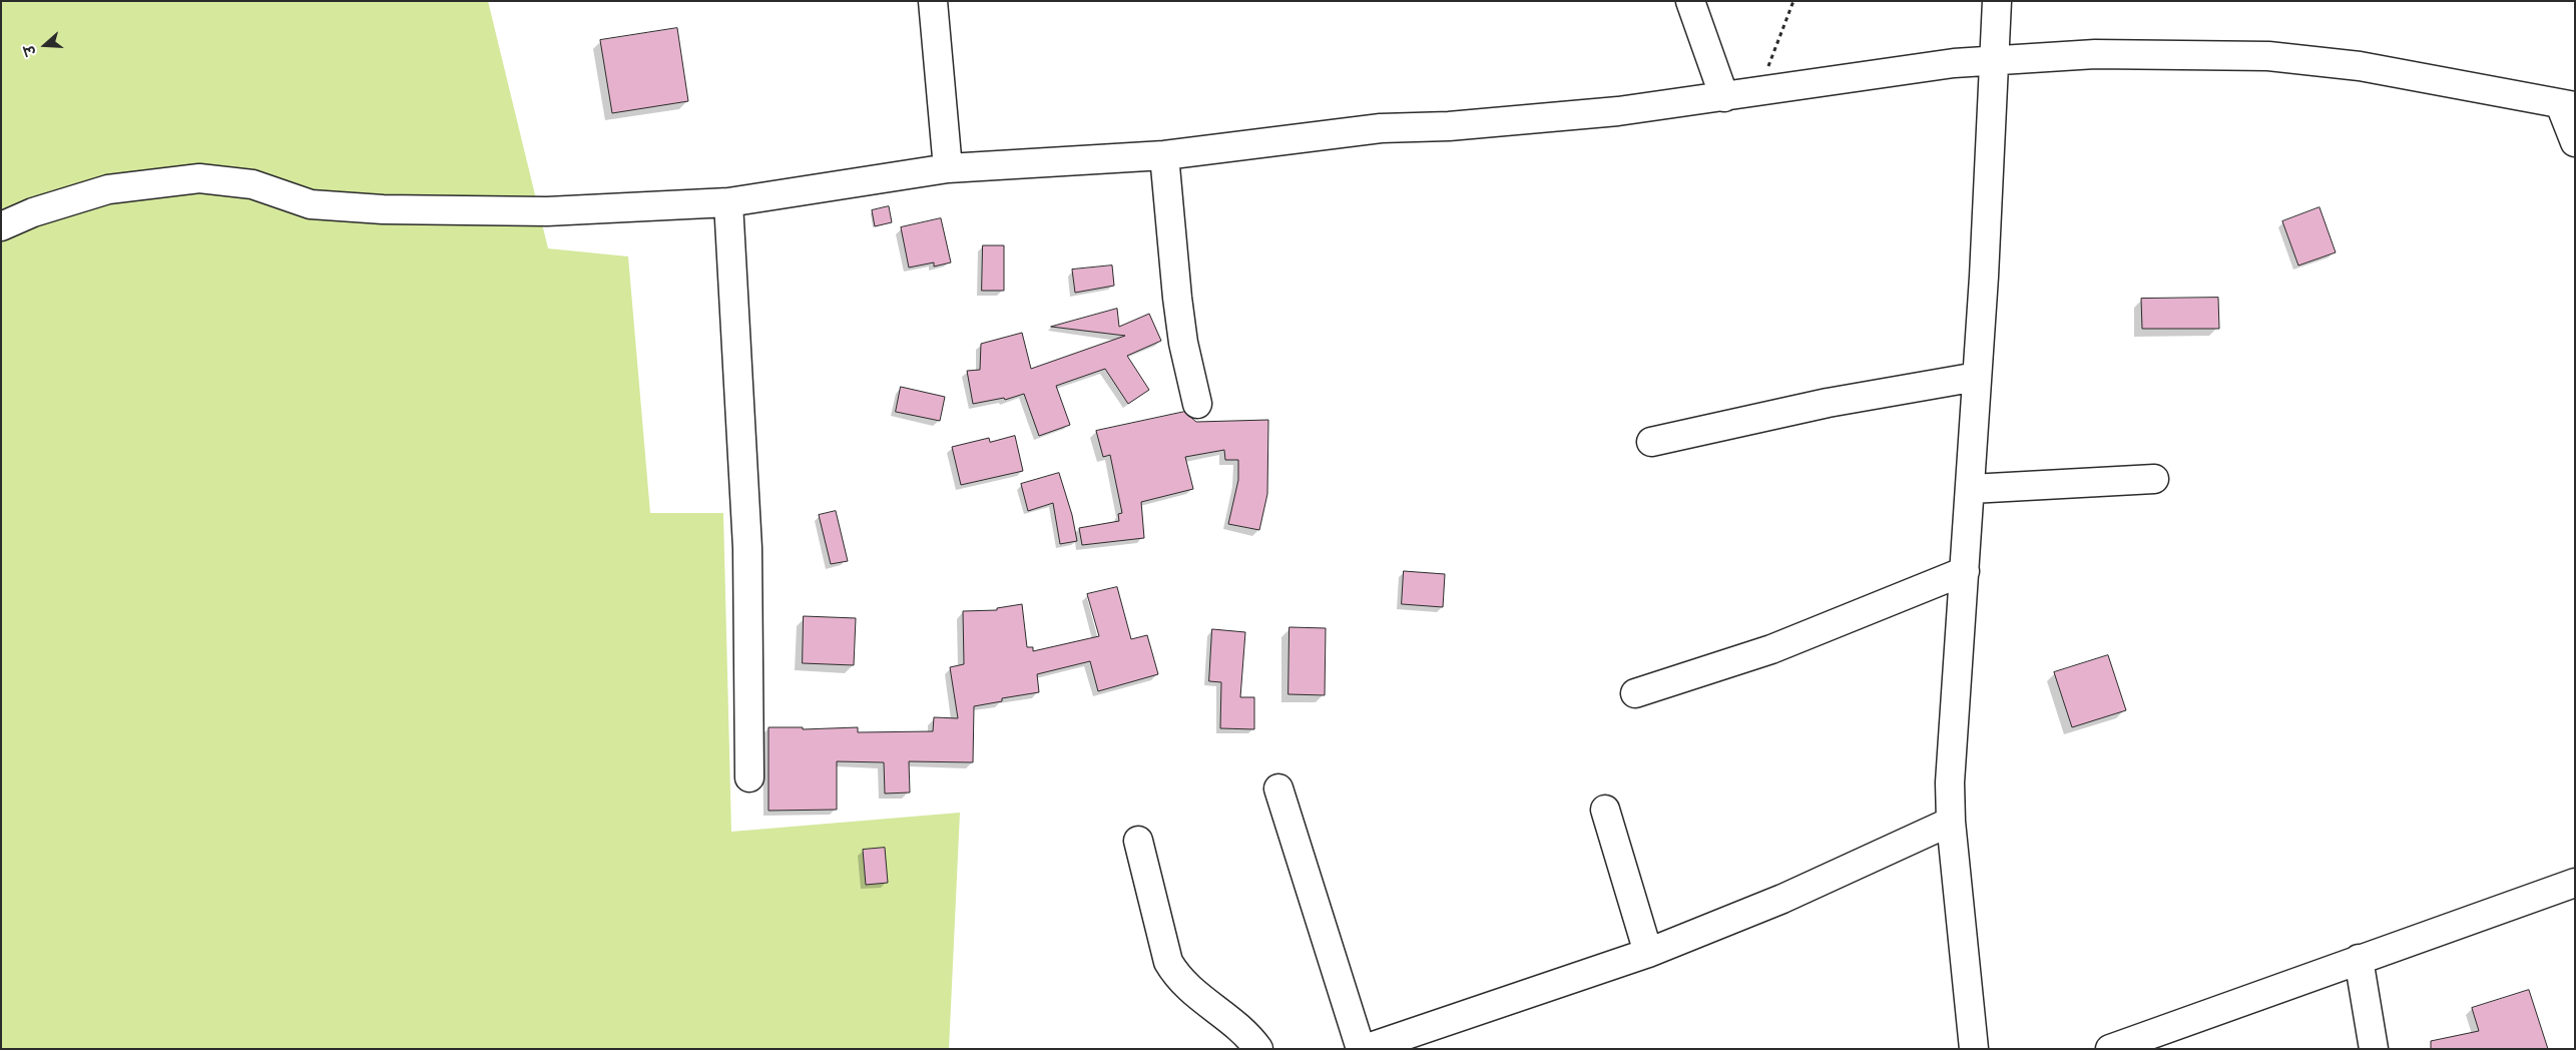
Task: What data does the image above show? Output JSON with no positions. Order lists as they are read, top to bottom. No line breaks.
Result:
{"north":"left"}
